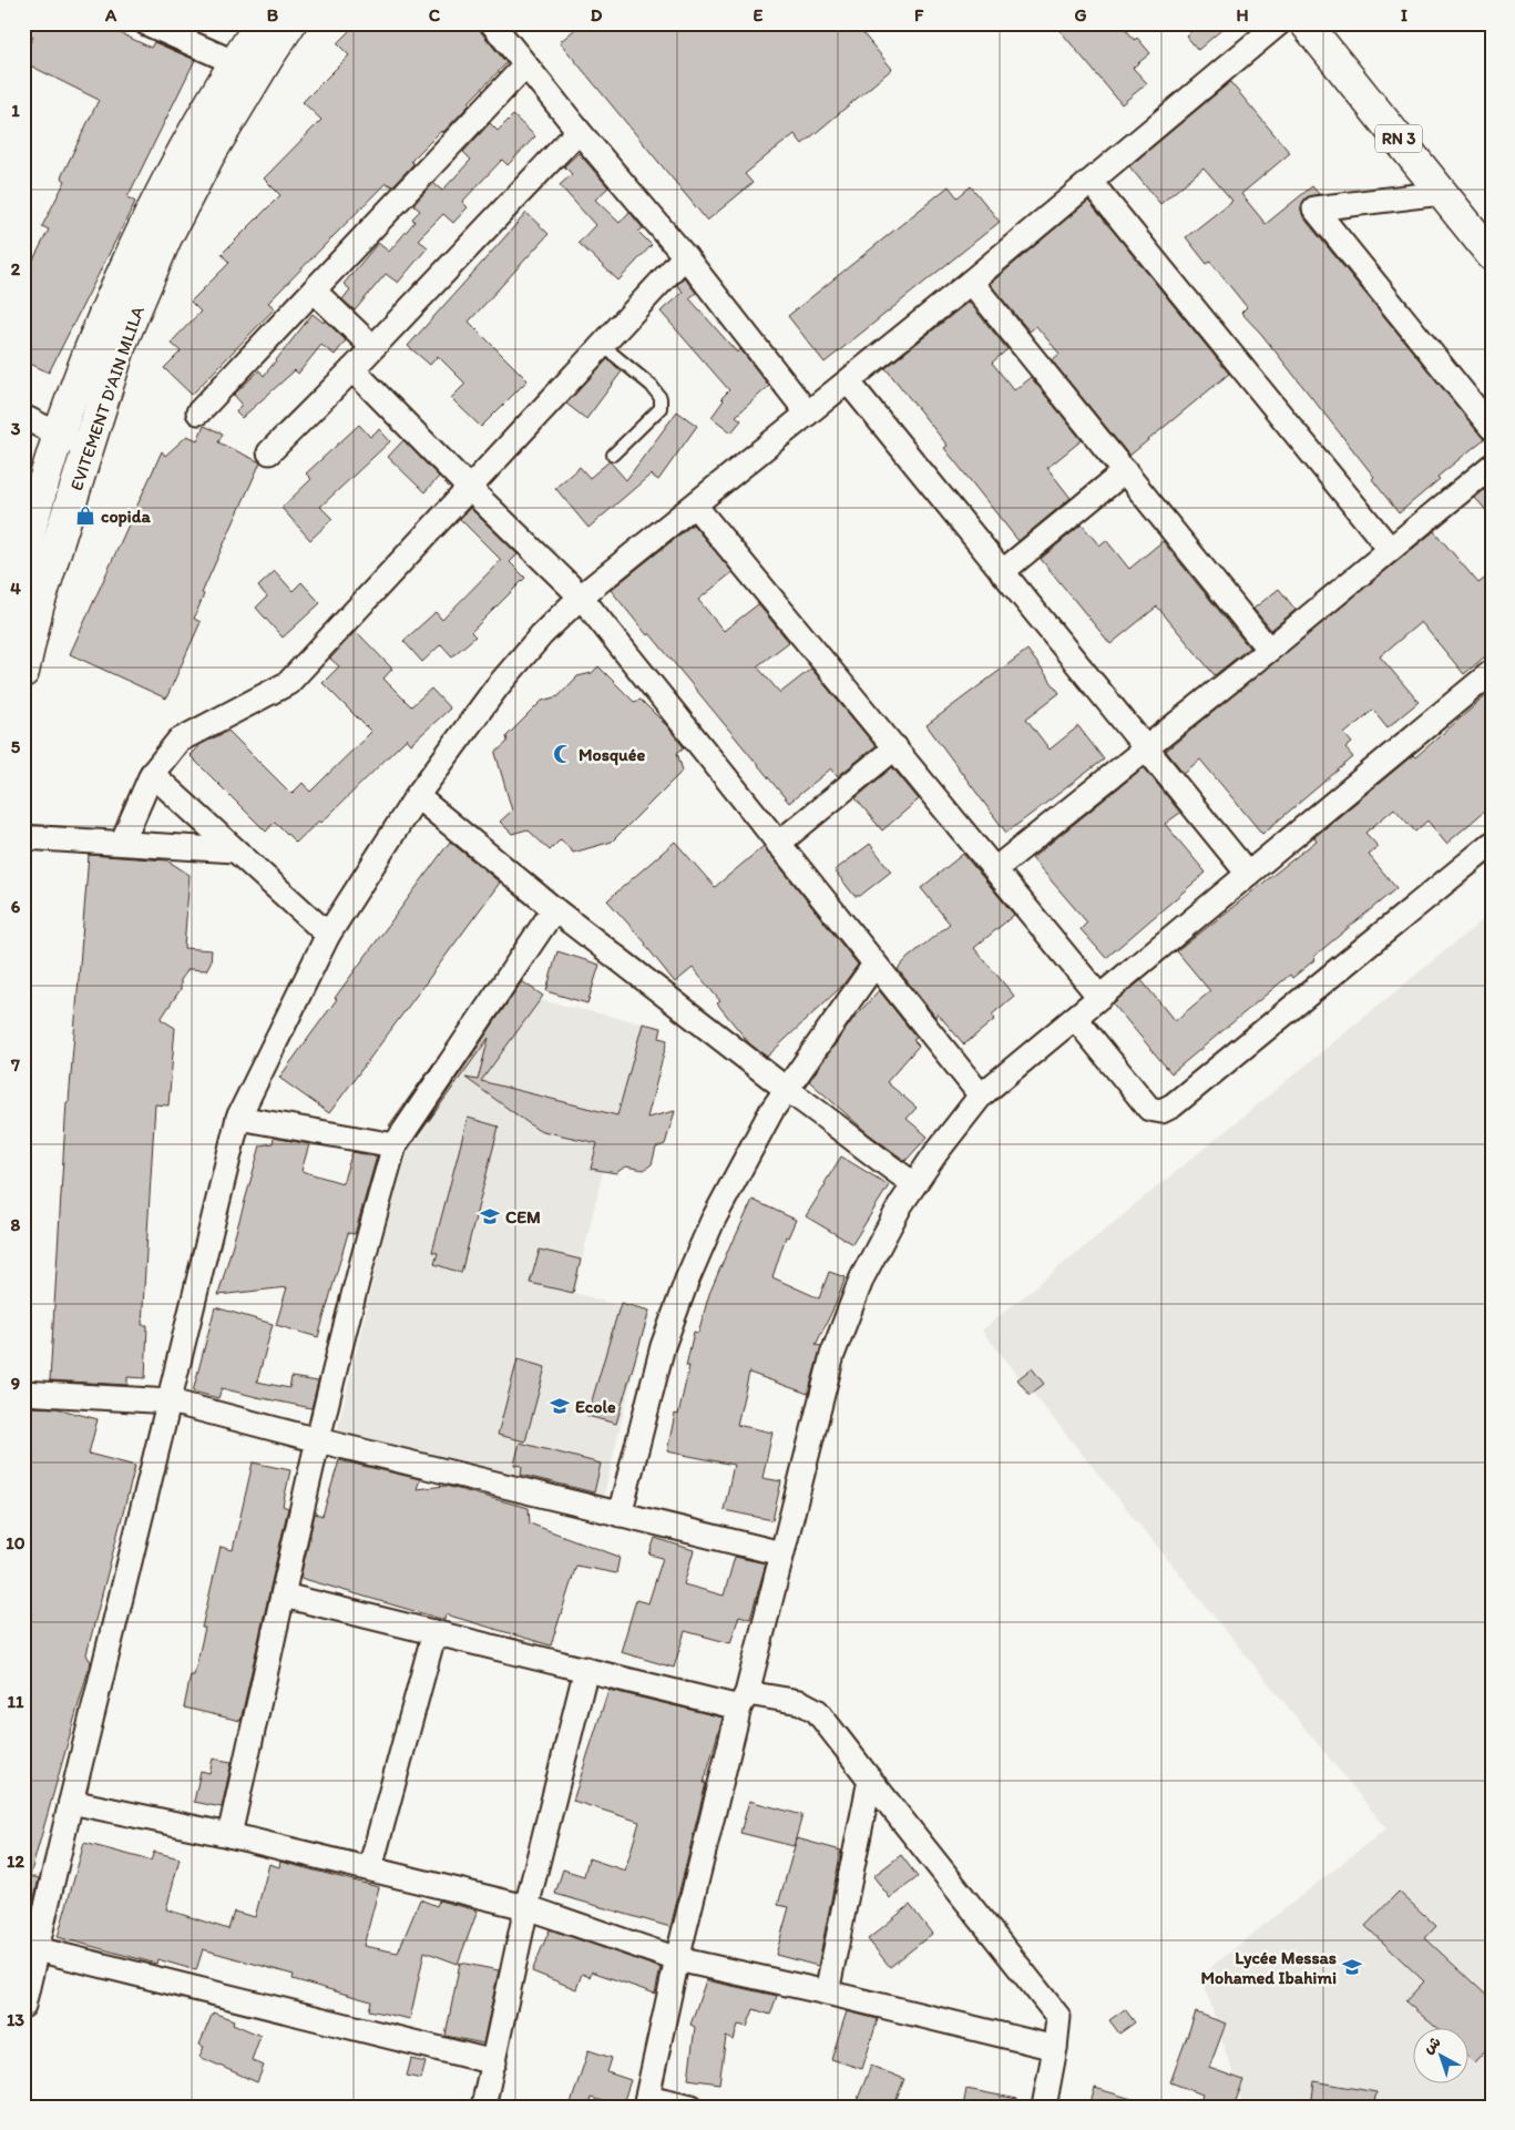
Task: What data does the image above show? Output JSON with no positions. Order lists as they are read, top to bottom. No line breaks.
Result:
{"streets":{"main road":["RN 3","EVITEMENT D'AIN MLILA"]},"places":{"shop":["copida"],"mosque":["Mosquée"],"school or university":["CEM","Ecole","Lycée Messas Mohamed Ibahimi"]},"north":"top left","grid":{"columns":["A","B","C","D","E","F","G","H","I"],"rows":["1","2","3","4","5","6","7","8","9","10","11","12","13"]}}
